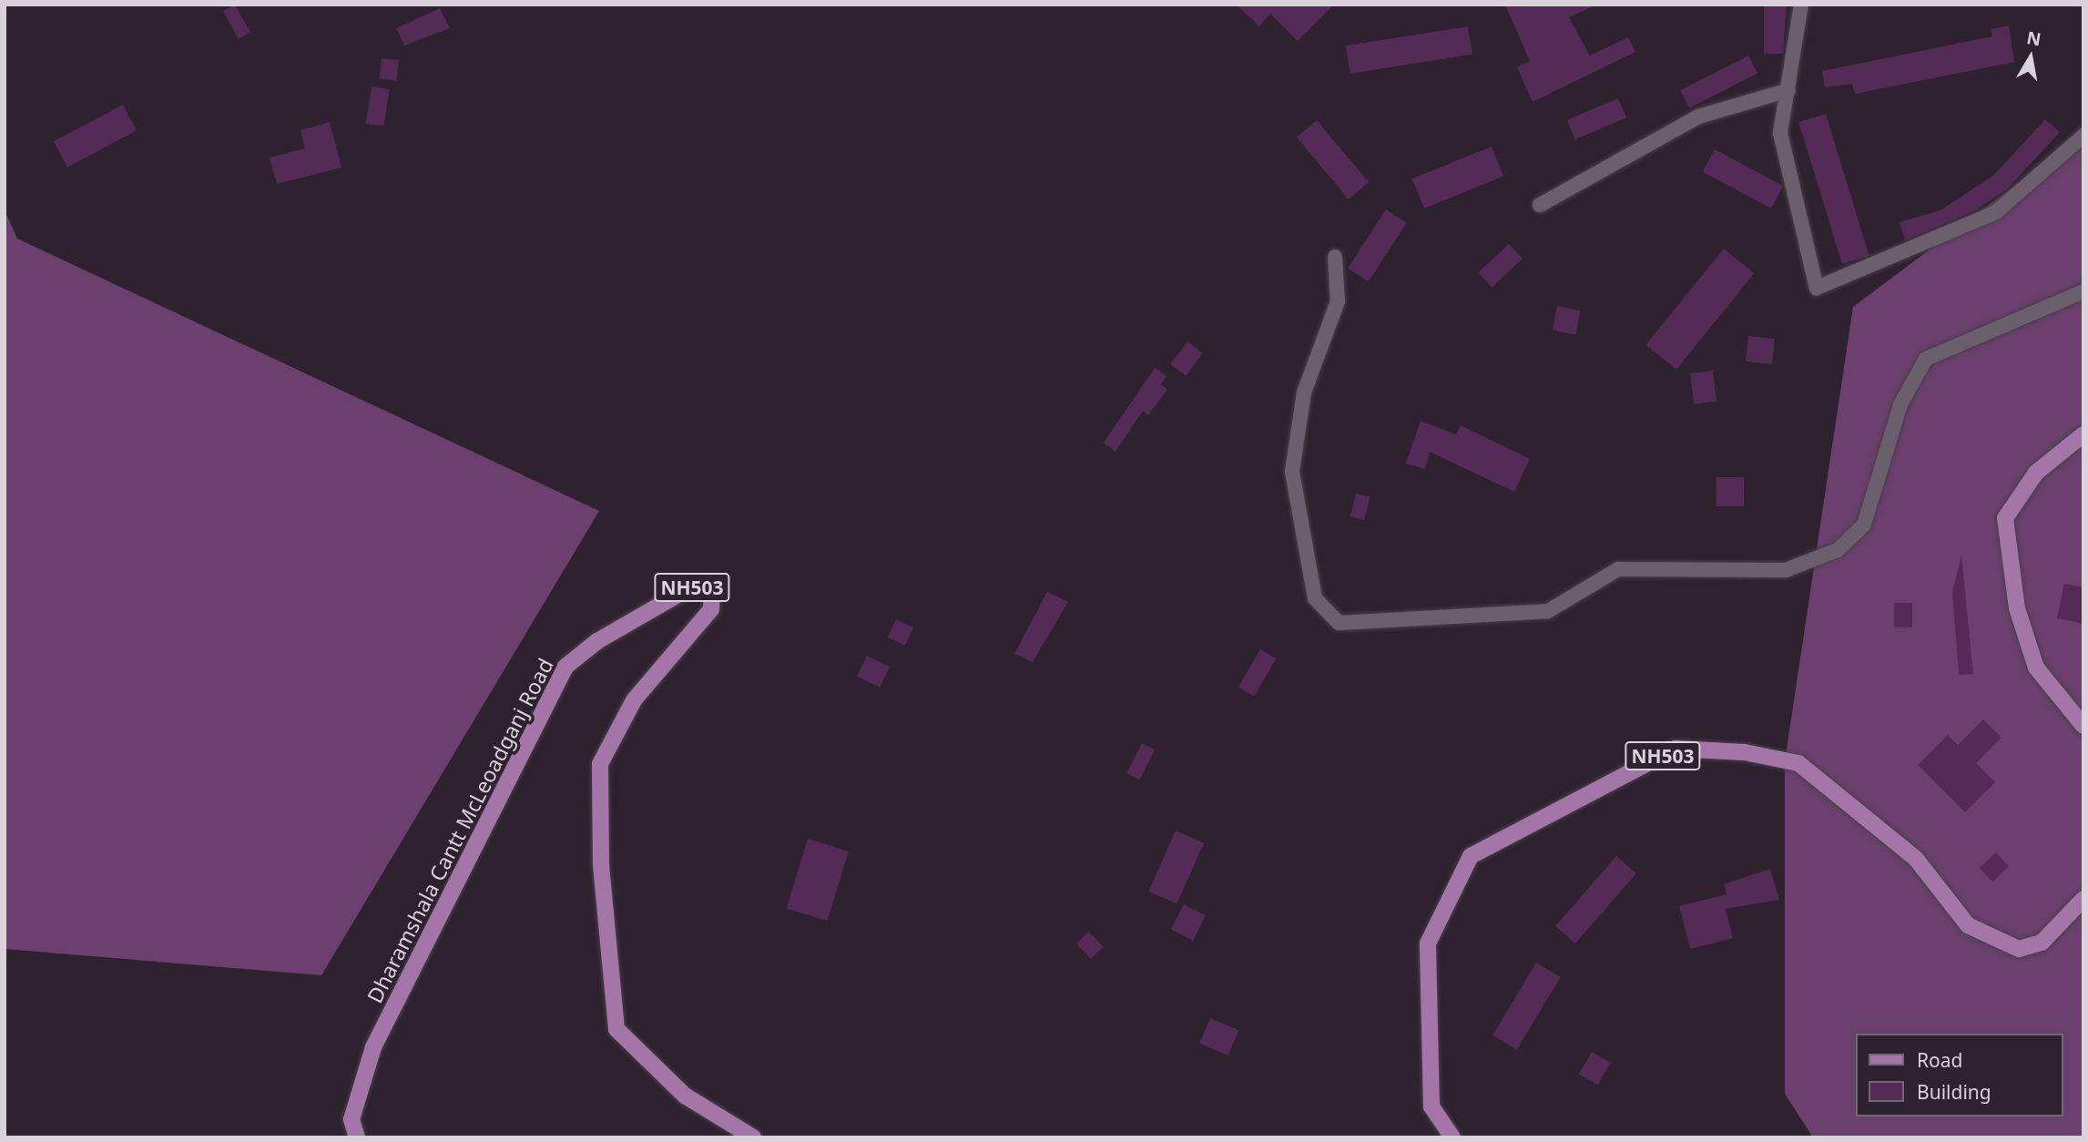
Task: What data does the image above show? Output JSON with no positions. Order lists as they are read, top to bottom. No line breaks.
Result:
{"streets":{"main road":["NH503","Dharamshala Cantt McLeoadganj Road"]},"legend":["Road","Building"],"north":"top"}
